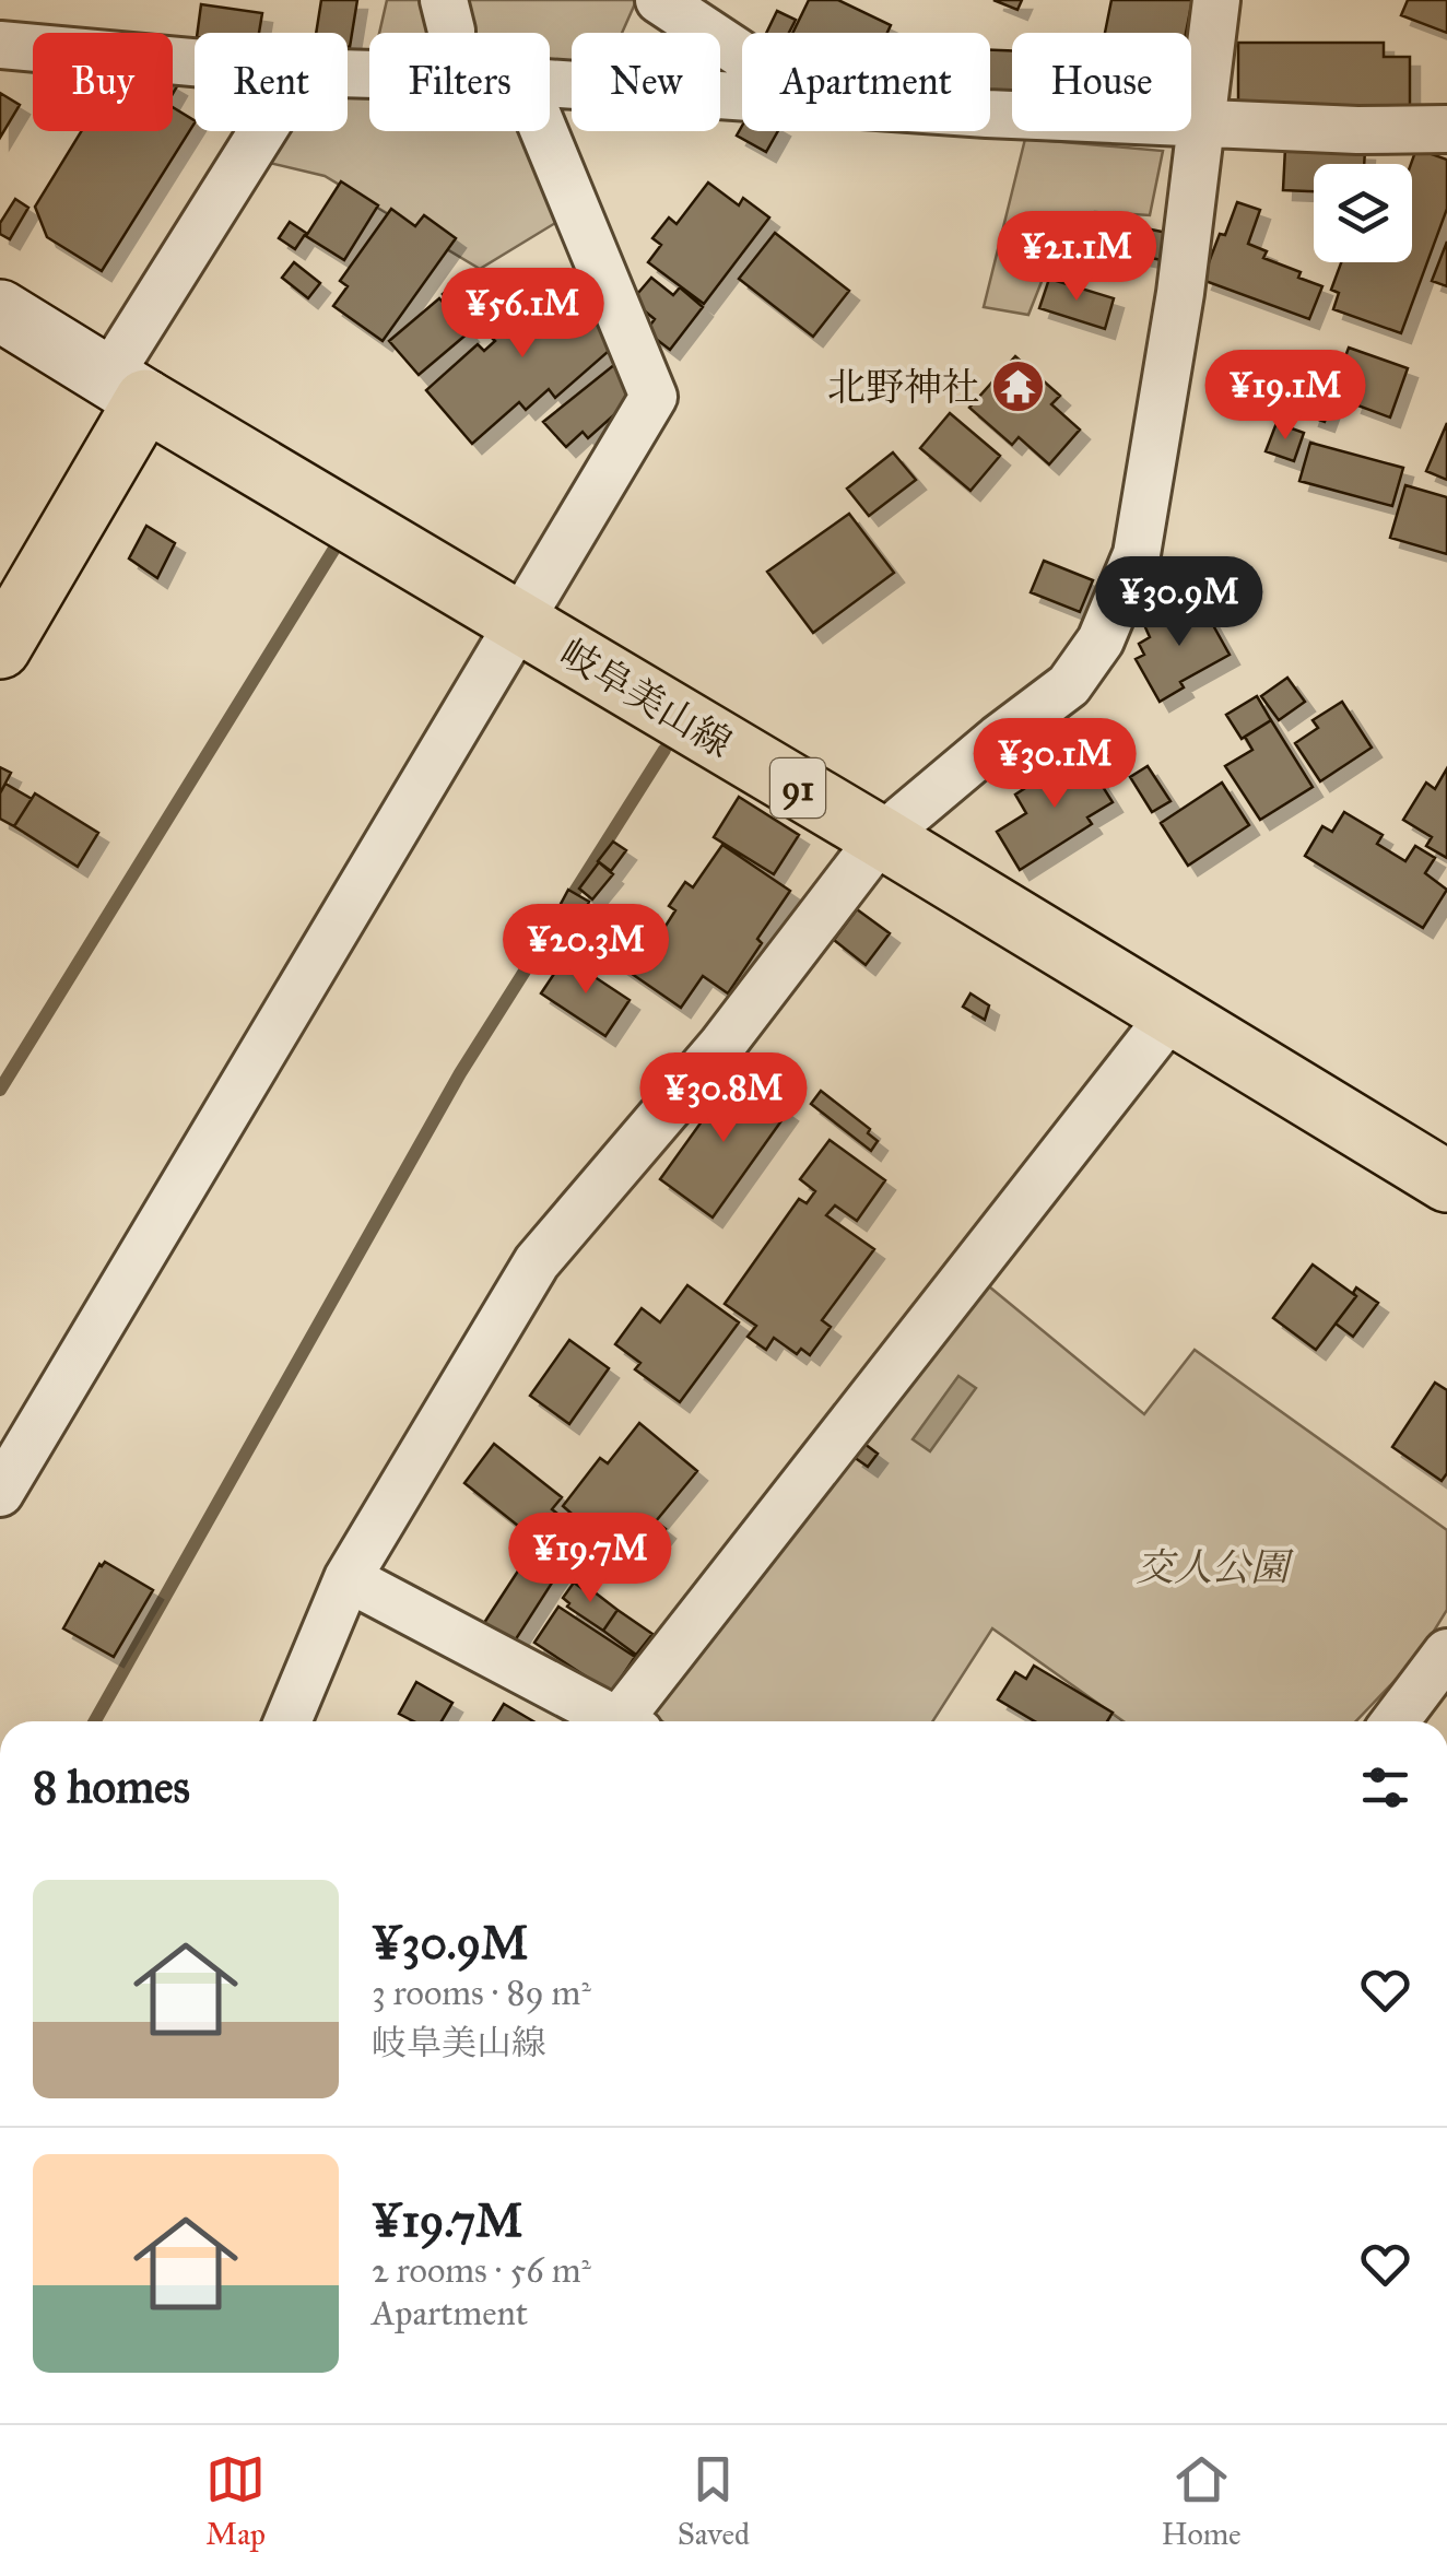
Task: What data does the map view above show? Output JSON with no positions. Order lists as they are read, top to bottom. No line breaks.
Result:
{"streets":{"main road":["岐阜美山線","91"]},"parks":["交人公園"],"places":{"temple":["北野神社"]},"page":{"chip":["Buy","Rent","Filters","New","Apartment","House"],"price":["¥21.1M","¥56.1M","¥19.1M","¥30.9M","¥30.1M","¥20.3M","¥30.8M","¥19.7M"],"heading":"8 homes","list":[{"name":"¥30.9M","note":"3 rooms · 89 m² · 岐阜美山線"},{"name":"¥19.7M","note":"2 rooms · 56 m² · Apartment"}],"tabs":["Map","Saved","Home"]}}
